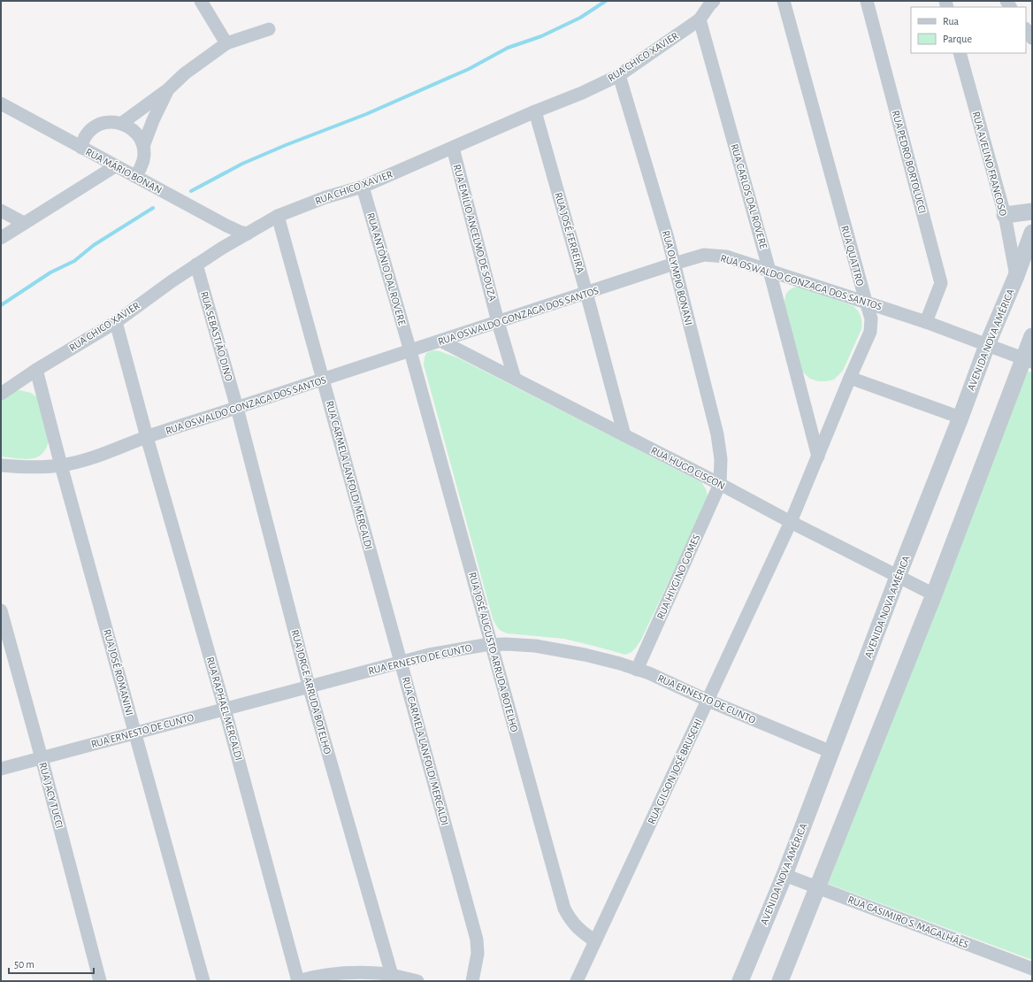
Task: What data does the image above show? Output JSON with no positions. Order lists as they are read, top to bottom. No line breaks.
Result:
{"streets":{"street":["RUA CHICO XAVIER","RUA PEDRO BORTOLUCCI","RUA AVELINO FRANCOSO","RUA MÁRIO BONAN","RUA CARLOS DAL ROVERE","RUA EMÍLIO ANCELMO DE SOUZA","RUA JOSÉ FERREIRA","RUA QUATTRO","RUA ANTÔNIO DAL ROVERE","RUA OLYMPIO BONANI","RUA OSWALDO GONZAGA DOS SANTOS","RUA SEBASTIÃO DINO","AVENIDA NOVA AMÉRICA","RUA HUGO CISCON","RUA CARMELA LANFOLDI MERCALDI","RUA HIYGINO GOMES","RUA JOSÉ AUGUSTO ARRUDA BOTELHO","RUA ERNESTO DE CUNTO","RUA JOSÉ ROMANINI","RUA JORGE ARRUDA BOTELHO","RUA RAPHAEL MERCALDI","RUA GILSON JOSÉ BRUSCHI","RUA JACY TUCCI","RUA CASIMIRO S. MAGALHÃES"]},"crossings":[["RUA CHICO XAVIER","RUA MÁRIO BONAN"],["RUA CHICO XAVIER","RUA CARLOS DAL ROVERE"],["RUA CHICO XAVIER","RUA EMÍLIO ANCELMO DE SOUZA"],["RUA CHICO XAVIER","RUA JOSÉ FERREIRA"],["RUA CHICO XAVIER","RUA ANTÔNIO DAL ROVERE"],["RUA CHICO XAVIER","RUA OLYMPIO BONANI"],["RUA CHICO XAVIER","RUA SEBASTIÃO DINO"],["RUA CHICO XAVIER","RUA CARMELA LANFOLDI MERCALDI"],["RUA CHICO XAVIER","RUA JOSÉ ROMANINI"],["RUA CHICO XAVIER","RUA RAPHAEL MERCALDI"],["RUA PEDRO BORTOLUCCI","RUA OSWALDO GONZAGA DOS SANTOS"],["RUA AVELINO FRANCOSO","AVENIDA NOVA AMÉRICA"],["RUA CARLOS DAL ROVERE","RUA QUATTRO"],["RUA CARLOS DAL ROVERE","RUA OSWALDO GONZAGA DOS SANTOS"],["RUA EMÍLIO ANCELMO DE SOUZA","RUA OSWALDO GONZAGA DOS SANTOS"],["RUA EMÍLIO ANCELMO DE SOUZA","RUA HUGO CISCON"],["RUA JOSÉ FERREIRA","RUA OSWALDO GONZAGA DOS SANTOS"],["RUA JOSÉ FERREIRA","RUA HUGO CISCON"],["RUA QUATTRO","RUA OSWALDO GONZAGA DOS SANTOS"],["RUA QUATTRO","RUA HUGO CISCON"],["RUA QUATTRO","RUA GILSON JOSÉ BRUSCHI"],["RUA ANTÔNIO DAL ROVERE","RUA OSWALDO GONZAGA DOS SANTOS"],["RUA ANTÔNIO DAL ROVERE","RUA JOSÉ AUGUSTO ARRUDA BOTELHO"],["RUA OLYMPIO BONANI","RUA OSWALDO GONZAGA DOS SANTOS"],["RUA OLYMPIO BONANI","RUA HUGO CISCON"],["RUA OLYMPIO BONANI","RUA HIYGINO GOMES"],["RUA OSWALDO GONZAGA DOS SANTOS","RUA SEBASTIÃO DINO"],["RUA OSWALDO GONZAGA DOS SANTOS","AVENIDA NOVA AMÉRICA"],["RUA OSWALDO GONZAGA DOS SANTOS","RUA HUGO CISCON"],["RUA OSWALDO GONZAGA DOS SANTOS","RUA CARMELA LANFOLDI MERCALDI"],["RUA OSWALDO GONZAGA DOS SANTOS","RUA JOSÉ AUGUSTO ARRUDA BOTELHO"],["RUA OSWALDO GONZAGA DOS SANTOS","RUA JOSÉ ROMANINI"],["RUA OSWALDO GONZAGA DOS SANTOS","RUA JORGE ARRUDA BOTELHO"],["RUA OSWALDO GONZAGA DOS SANTOS","RUA RAPHAEL MERCALDI"],["RUA SEBASTIÃO DINO","RUA JORGE ARRUDA BOTELHO"],["AVENIDA NOVA AMÉRICA","RUA HUGO CISCON"],["AVENIDA NOVA AMÉRICA","RUA ERNESTO DE CUNTO"],["AVENIDA NOVA AMÉRICA","RUA CASIMIRO S. MAGALHÃES"],["RUA HUGO CISCON","RUA HIYGINO GOMES"],["RUA HUGO CISCON","RUA GILSON JOSÉ BRUSCHI"],["RUA CARMELA LANFOLDI MERCALDI","RUA ERNESTO DE CUNTO"],["RUA HIYGINO GOMES","RUA ERNESTO DE CUNTO"],["RUA JOSÉ AUGUSTO ARRUDA BOTELHO","RUA ERNESTO DE CUNTO"],["RUA JOSÉ AUGUSTO ARRUDA BOTELHO","RUA GILSON JOSÉ BRUSCHI"],["RUA ERNESTO DE CUNTO","RUA JOSÉ ROMANINI"],["RUA ERNESTO DE CUNTO","RUA JORGE ARRUDA BOTELHO"],["RUA ERNESTO DE CUNTO","RUA RAPHAEL MERCALDI"],["RUA ERNESTO DE CUNTO","RUA GILSON JOSÉ BRUSCHI"],["RUA ERNESTO DE CUNTO","RUA JACY TUCCI"]],"legend":["Rua","Parque"],"scale_bar":"50 m"}
